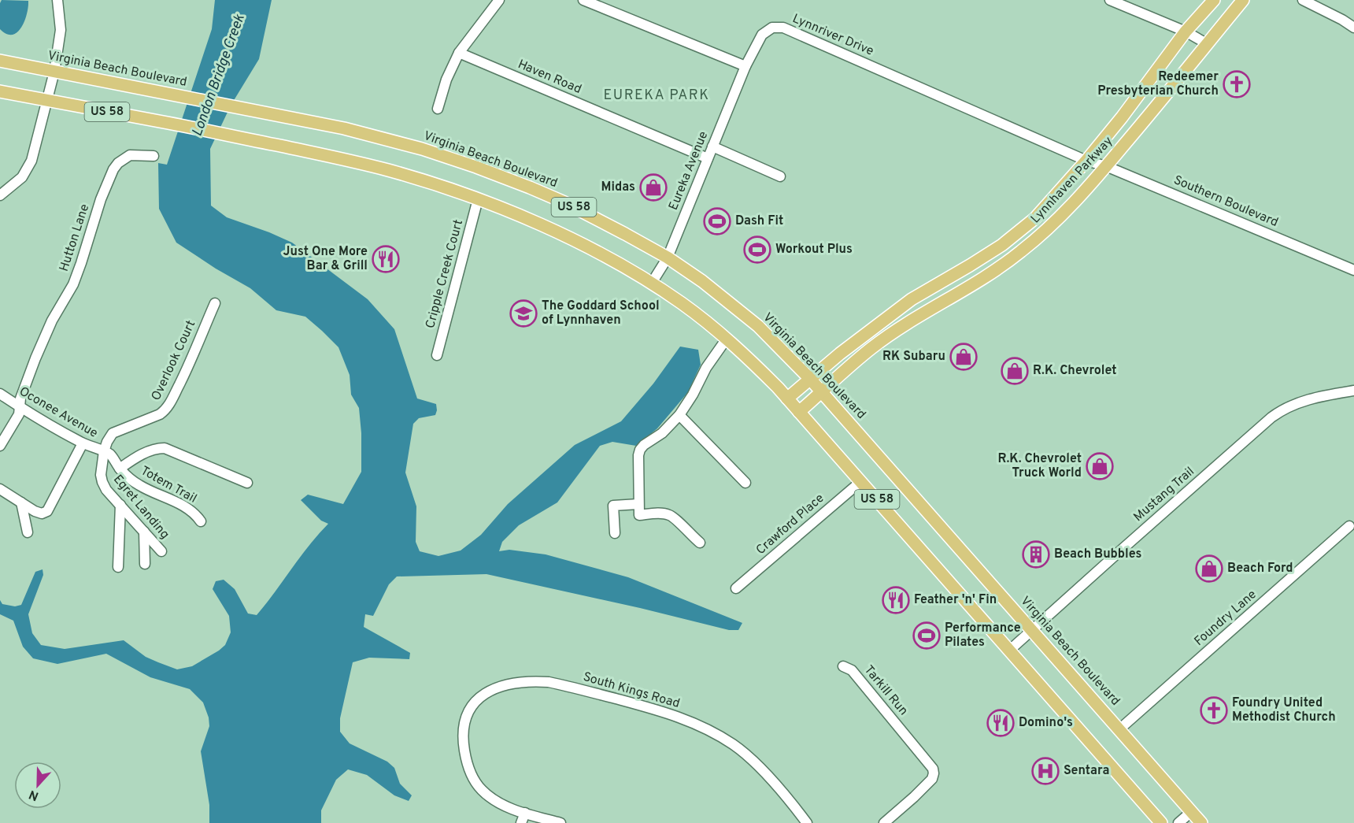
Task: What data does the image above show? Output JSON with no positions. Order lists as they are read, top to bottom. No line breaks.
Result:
{"streets":{"main road":["Virginia Beach Boulevard","US 58","Lynnhaven Parkway"],"street":["Lynnriver Drive","Haven Road","Eureka Avenue","Southern Boulevard","Hutton Lane","Cripple Creek Court","Overlook Court","Oconee Avenue","Totem Trail","Mustang Trail","Egret Landing","Crawford Place","Foundry Lane","South Kings Road","Tarkill Run"]},"crossings":[["Lynnriver Drive","Eureka Avenue"],["Lynnriver Drive","Lynnhaven Parkway"],["Lynnriver Drive","Southern Boulevard"],["Virginia Beach Boulevard","Eureka Avenue"],["Virginia Beach Boulevard","Lynnhaven Parkway"],["Virginia Beach Boulevard","Mustang Trail"],["Virginia Beach Boulevard","Foundry Lane"],["Haven Road","Eureka Avenue"],["US 58","Eureka Avenue"],["US 58","Lynnhaven Parkway"],["US 58","Cripple Creek Court"],["US 58","Mustang Trail"],["US 58","Crawford Place"],["Lynnhaven Parkway","Southern Boulevard"],["Hutton Lane","Oconee Avenue"],["Overlook Court","Oconee Avenue"],["Oconee Avenue","Totem Trail"],["Oconee Avenue","Egret Landing"],["Totem Trail","Egret Landing"]],"districts":["EUREKA PARK"],"water":["London Bridge Creek"],"places":{"church":["Redeemer Presbyterian Church","Foundry United Methodist Church"],"shop":["Midas","RK Subaru","R.K. Chevrolet","R.K. Chevrolet Truck World","Beach Ford"],"sports":["Dash Fit","Workout Plus","Performance Pilates"],"restaurant":["Just One More Bar & Grill","Feather 'n' Fin","Domino's"],"school or university":["The Goddard School of Lynnhaven"],"building":["Beach Bubbles"],"hospital":["Sentara"]},"north":"bottom"}
